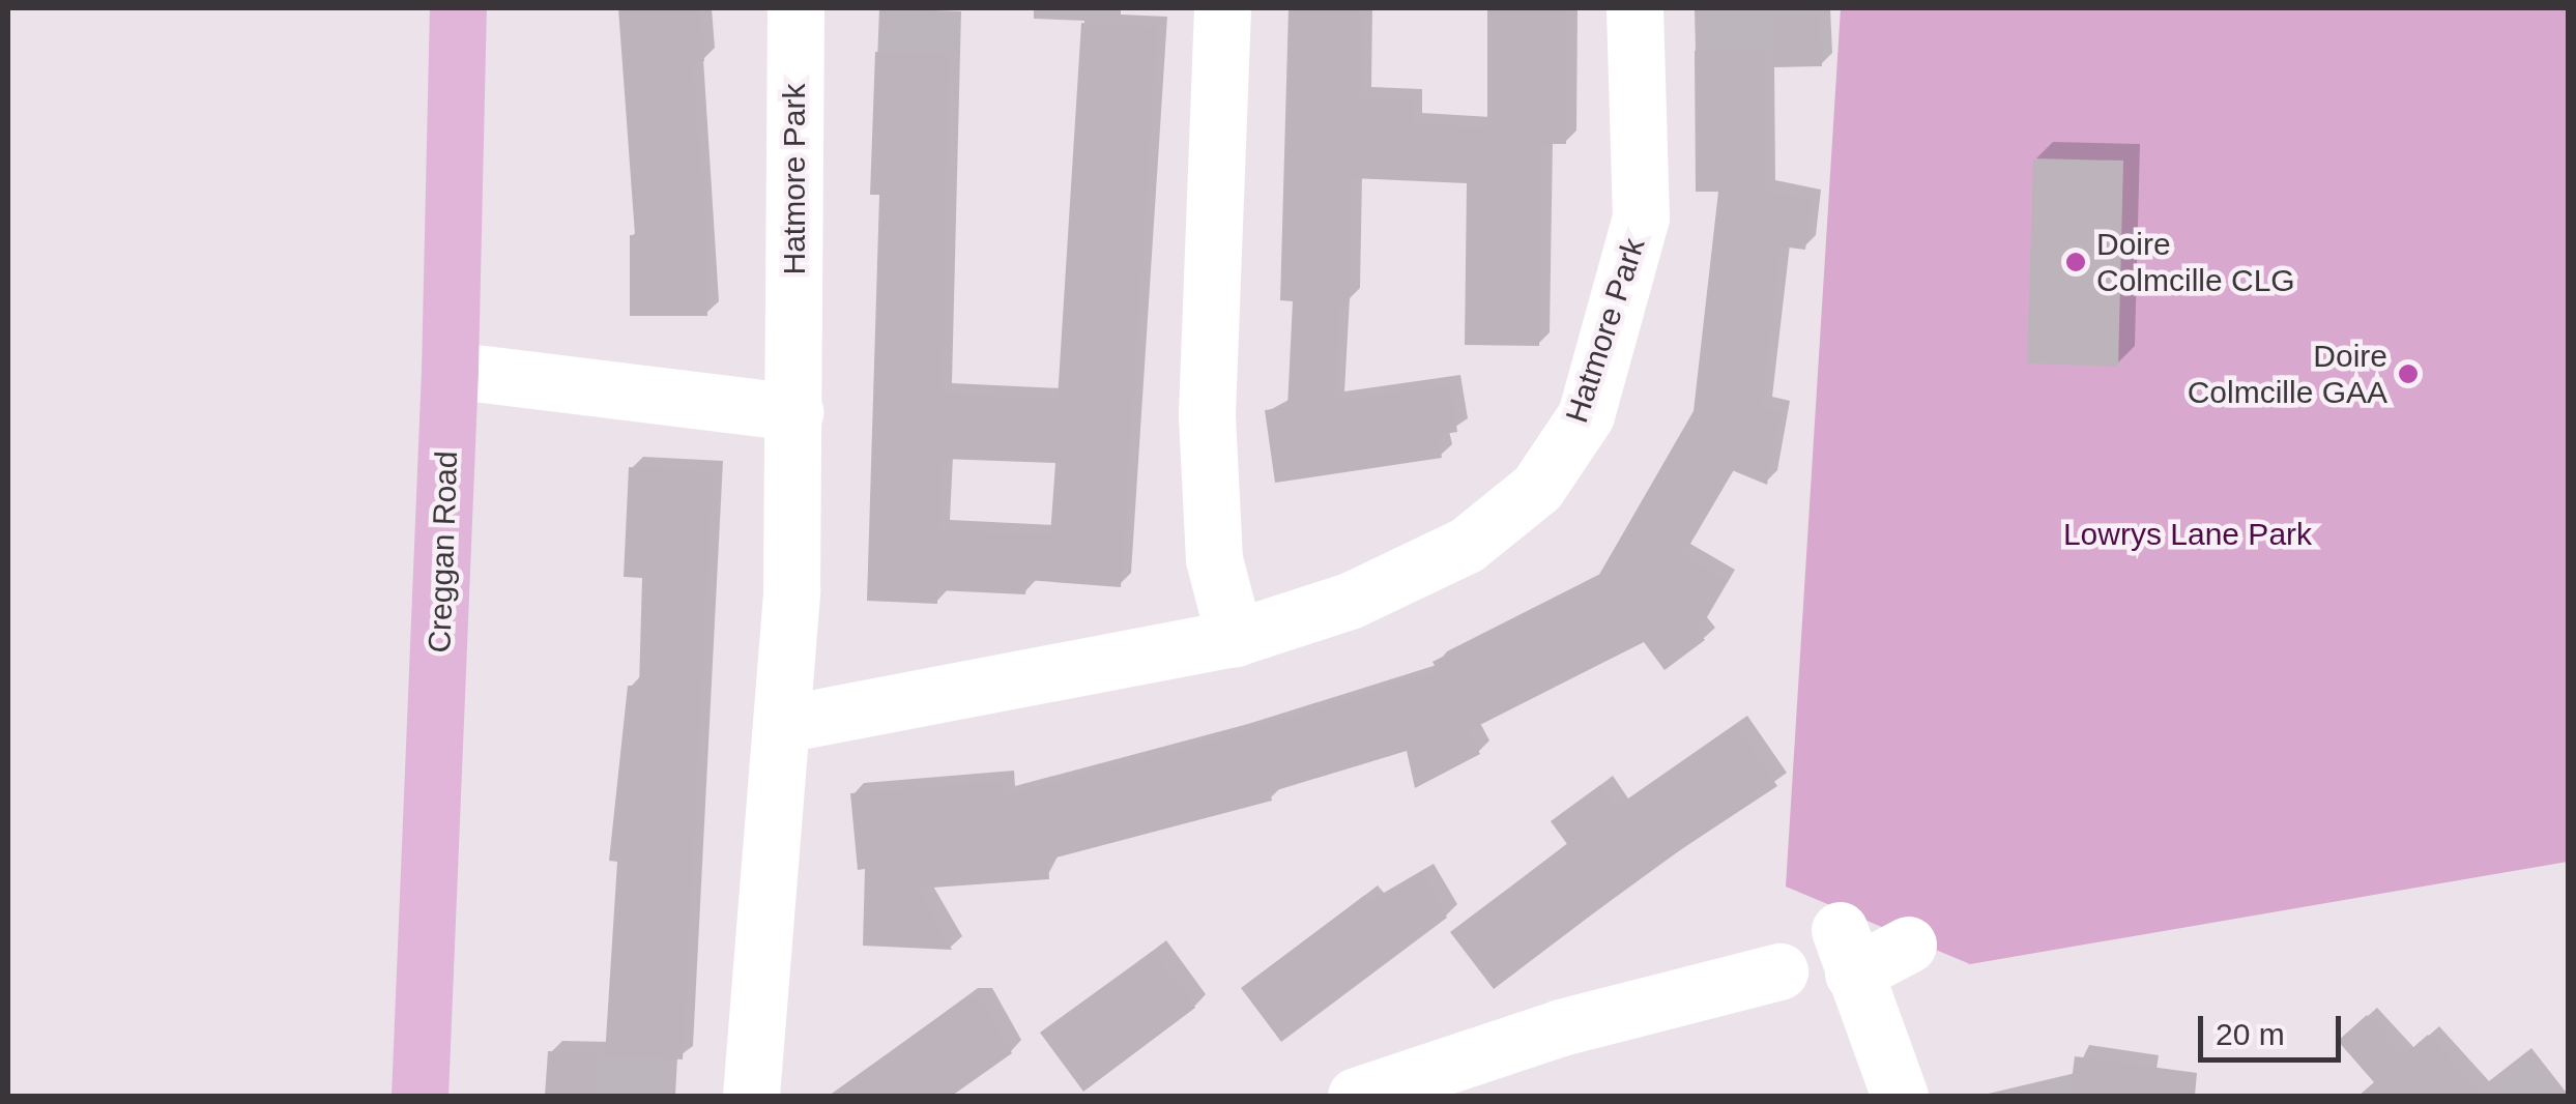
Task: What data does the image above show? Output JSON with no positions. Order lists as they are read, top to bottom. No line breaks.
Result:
{"streets":{"main road":["Creggan Road"],"street":["Hatmore Park"]},"parks":["Lowrys Lane Park"],"places":["Doire Colmcille CLG","Doire Colmcille GAA"],"scale_bar":"20 m"}
